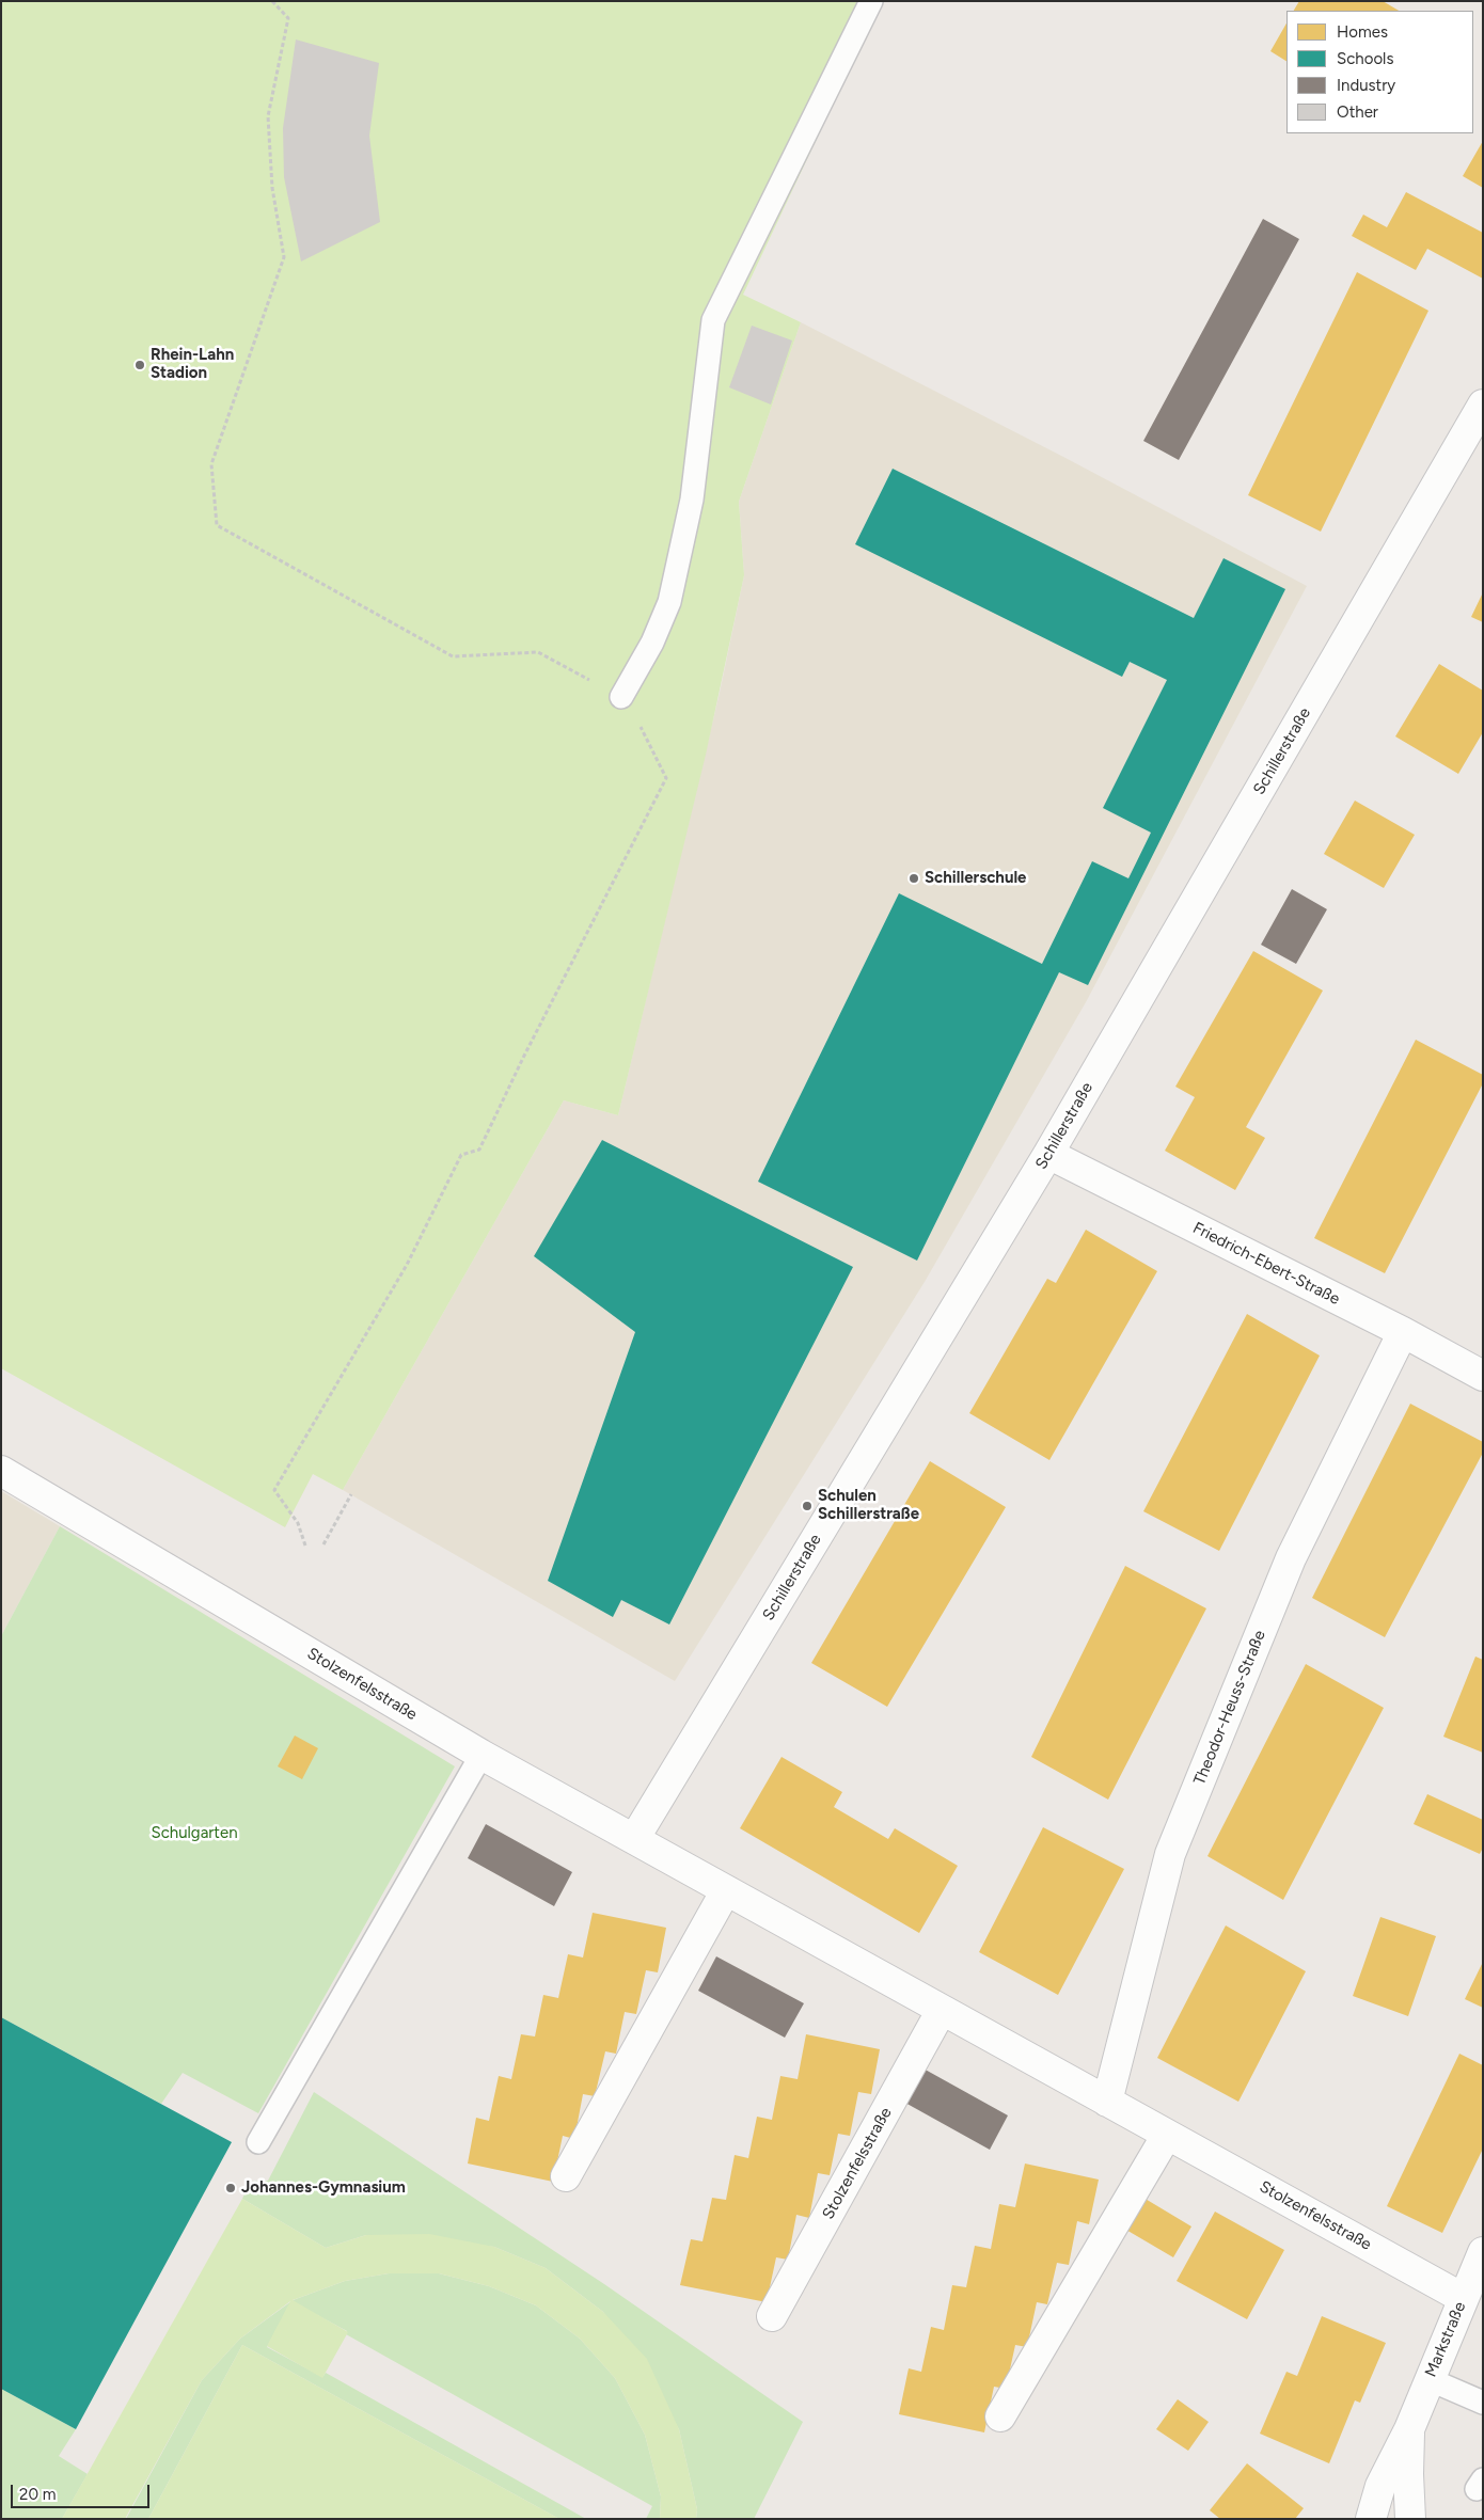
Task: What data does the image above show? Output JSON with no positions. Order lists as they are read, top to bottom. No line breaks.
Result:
{"streets":{"street":["Schillerstraße","Friedrich-Ebert-Straße","Stolzenfelsstraße","Theodor-Heuss-Straße","Markstraße"]},"crossings":[["Schillerstraße","Friedrich-Ebert-Straße"],["Schillerstraße","Stolzenfelsstraße"],["Friedrich-Ebert-Straße","Theodor-Heuss-Straße"],["Stolzenfelsstraße","Theodor-Heuss-Straße"],["Stolzenfelsstraße","Markstraße"]],"parks":["Schulgarten"],"places":["Rhein-Lahn Stadion","Schillerschule","Schulen Schillerstraße","Johannes-Gymnasium"],"legend":["Homes","Schools","Industry","Other"],"scale_bar":"20 m"}
